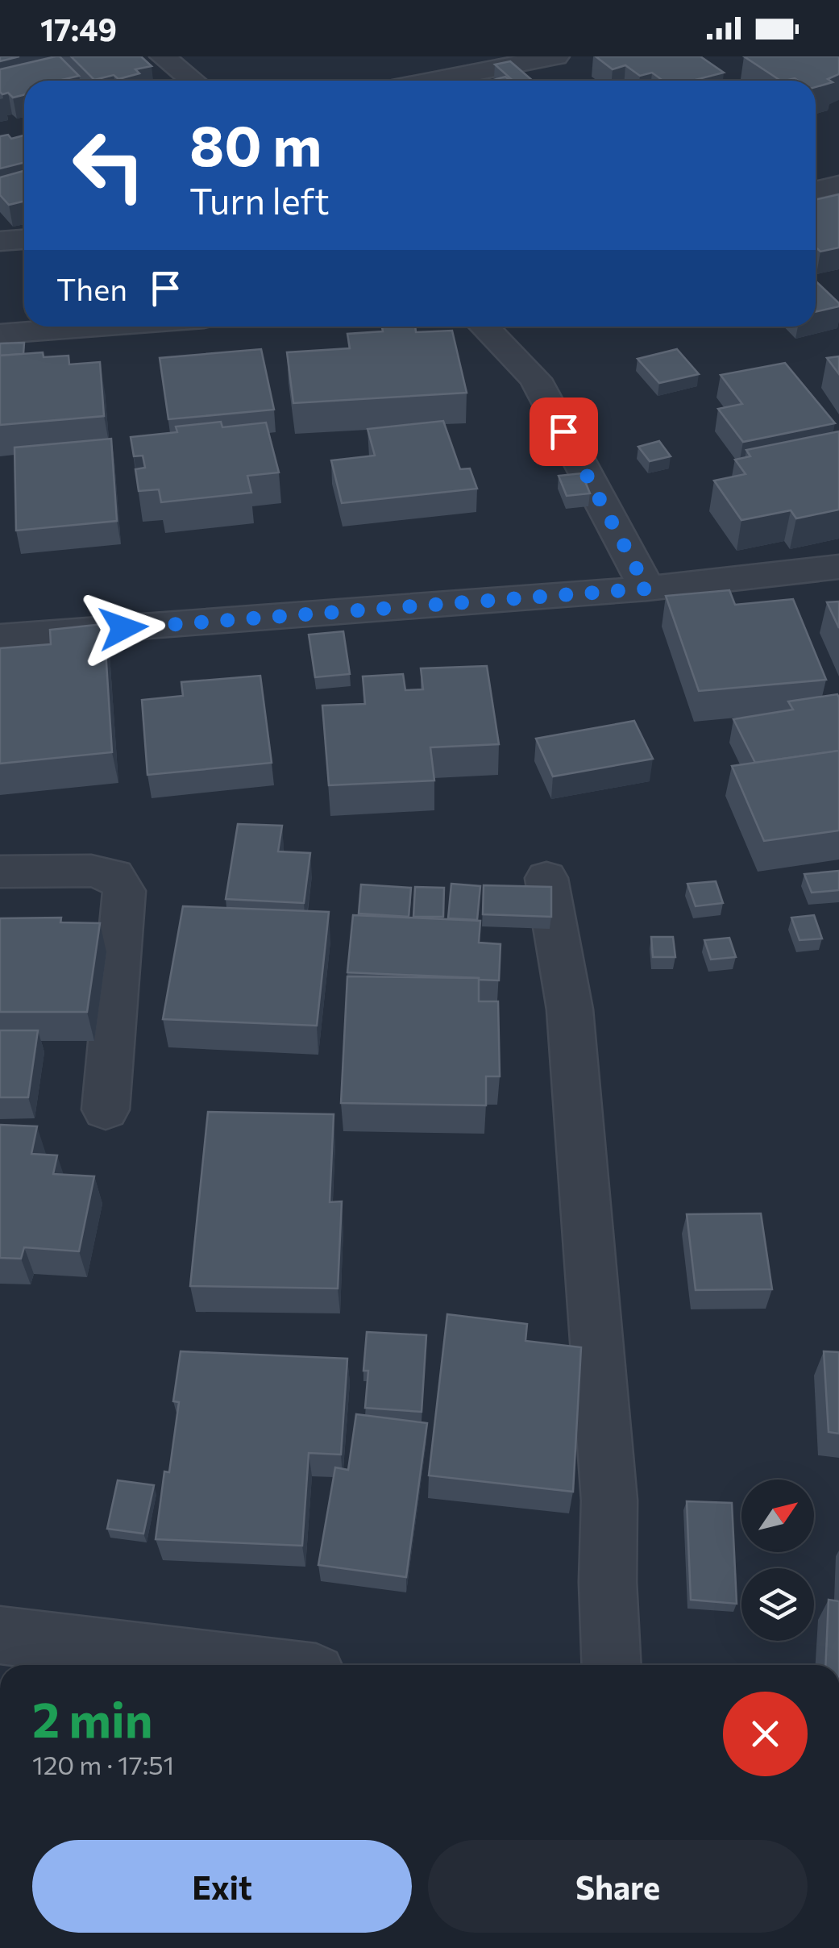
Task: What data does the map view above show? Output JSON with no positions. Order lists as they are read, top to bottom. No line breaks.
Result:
{"north":"top right","page":{"status":"17:49","turn":["80 m","Turn left"],"then":"Then","heading":["2 min","120 m · 17:51"],"buttons":["Exit","Share"]}}
